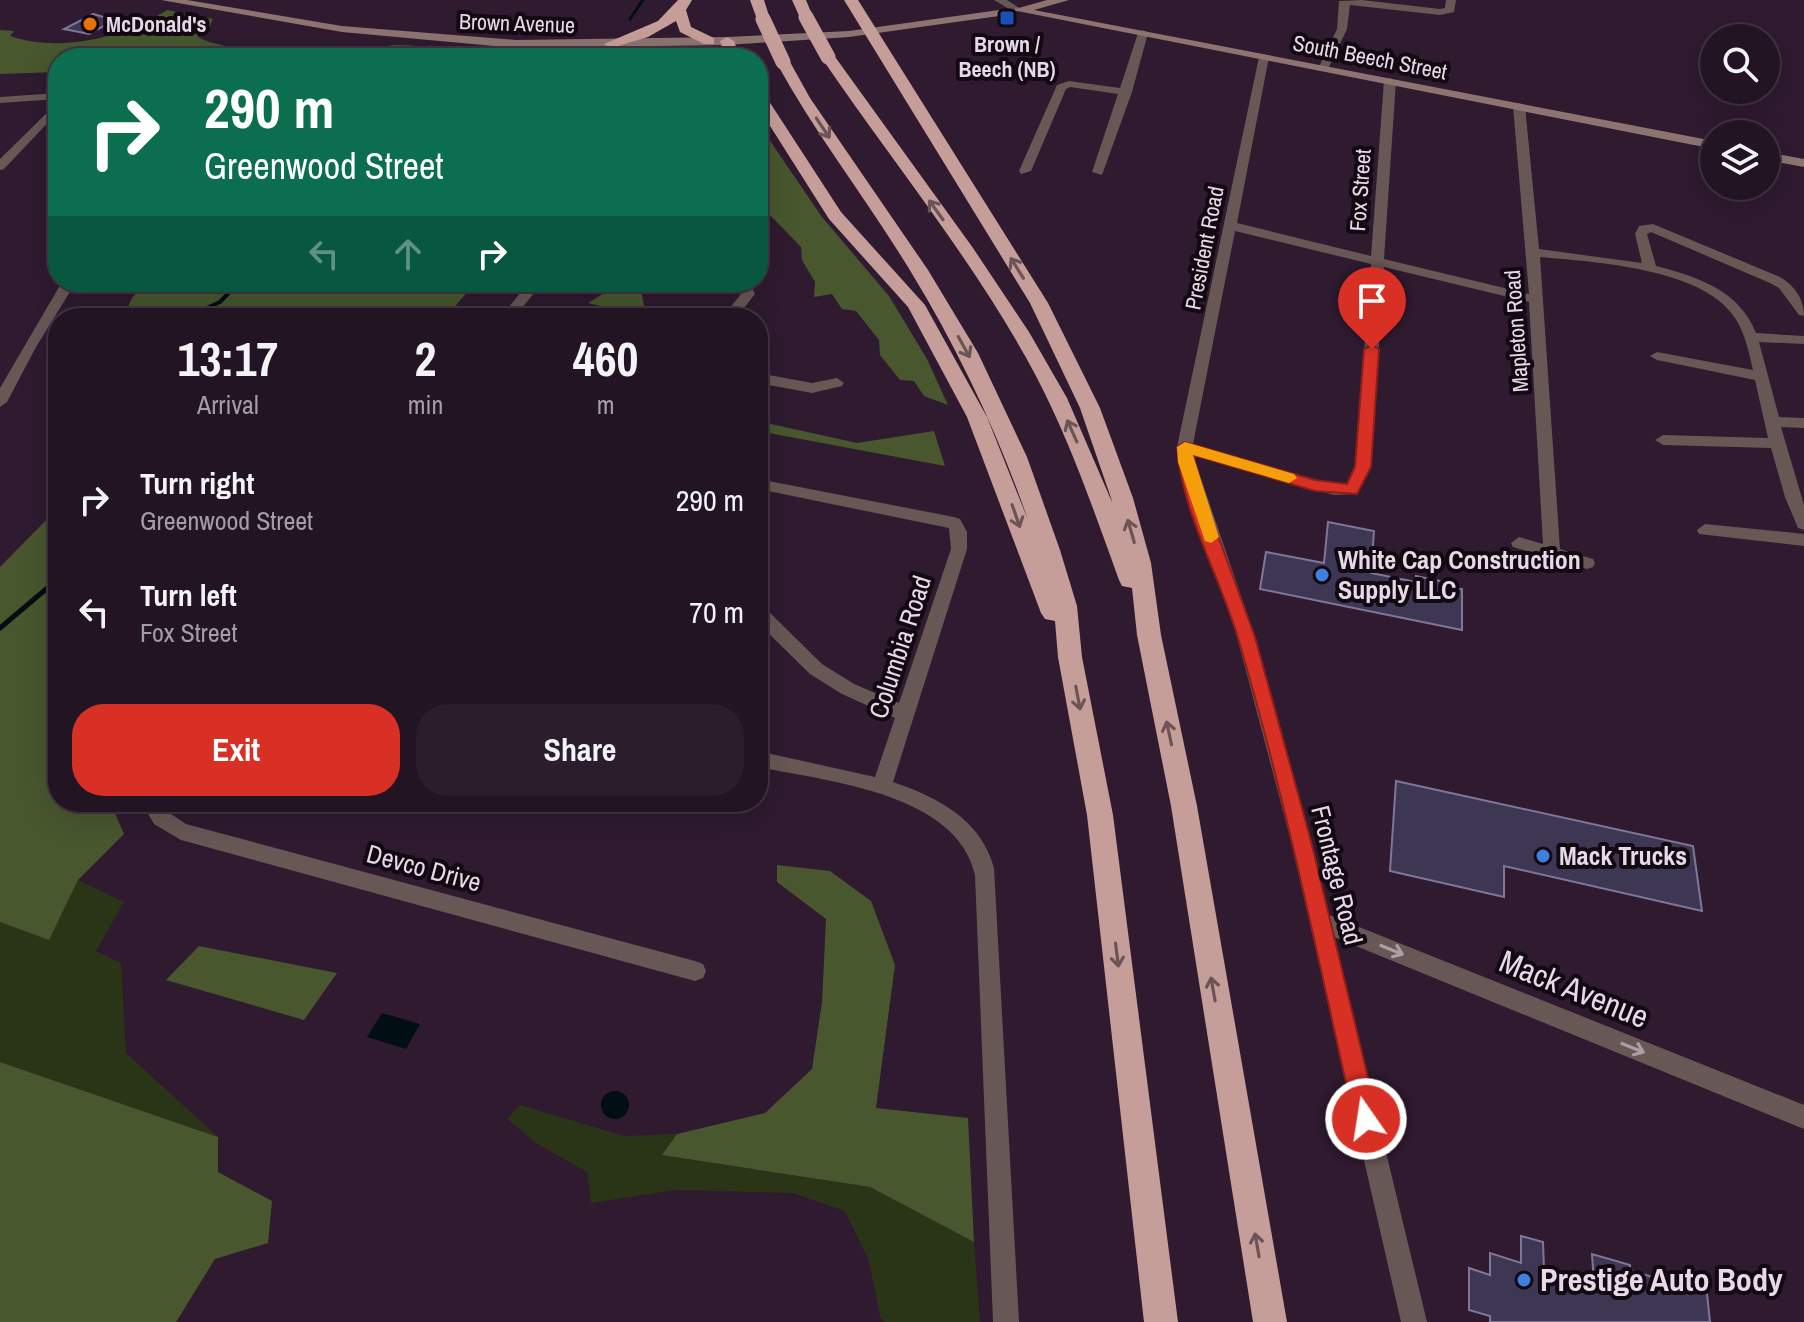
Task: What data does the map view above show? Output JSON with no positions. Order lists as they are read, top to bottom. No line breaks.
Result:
{"streets":{"main road":["Brown Avenue","South Beech Street"],"street":["Fox Street","President Road","Mapleton Road","Columbia Road","Devco Drive","Frontage Road","Mack Avenue"]},"crossings":[["Brown Avenue","South Beech Street"],["South Beech Street","Fox Street"],["South Beech Street","President Road"],["South Beech Street","Mapleton Road"],["Fox Street","President Road"],["Fox Street","Frontage Road"],["President Road","Frontage Road"],["Frontage Road","Mack Avenue"]],"one_way":["Mack Avenue"],"places":{"transit":["Brown / Beech (NB)"],"other":["McDonald's","White Cap Construction Supply LLC","Mack Trucks","Prestige Auto Body"]},"page":{"turn":["290 m","Greenwood Street"],"eta":["13:17","Arrival","2","min","460","m"],"list":[{"name":"Turn right","note":"Greenwood Street","value":"290 m"},{"name":"Turn left","note":"Fox Street","value":"70 m"}],"buttons":["Exit","Share"]}}
